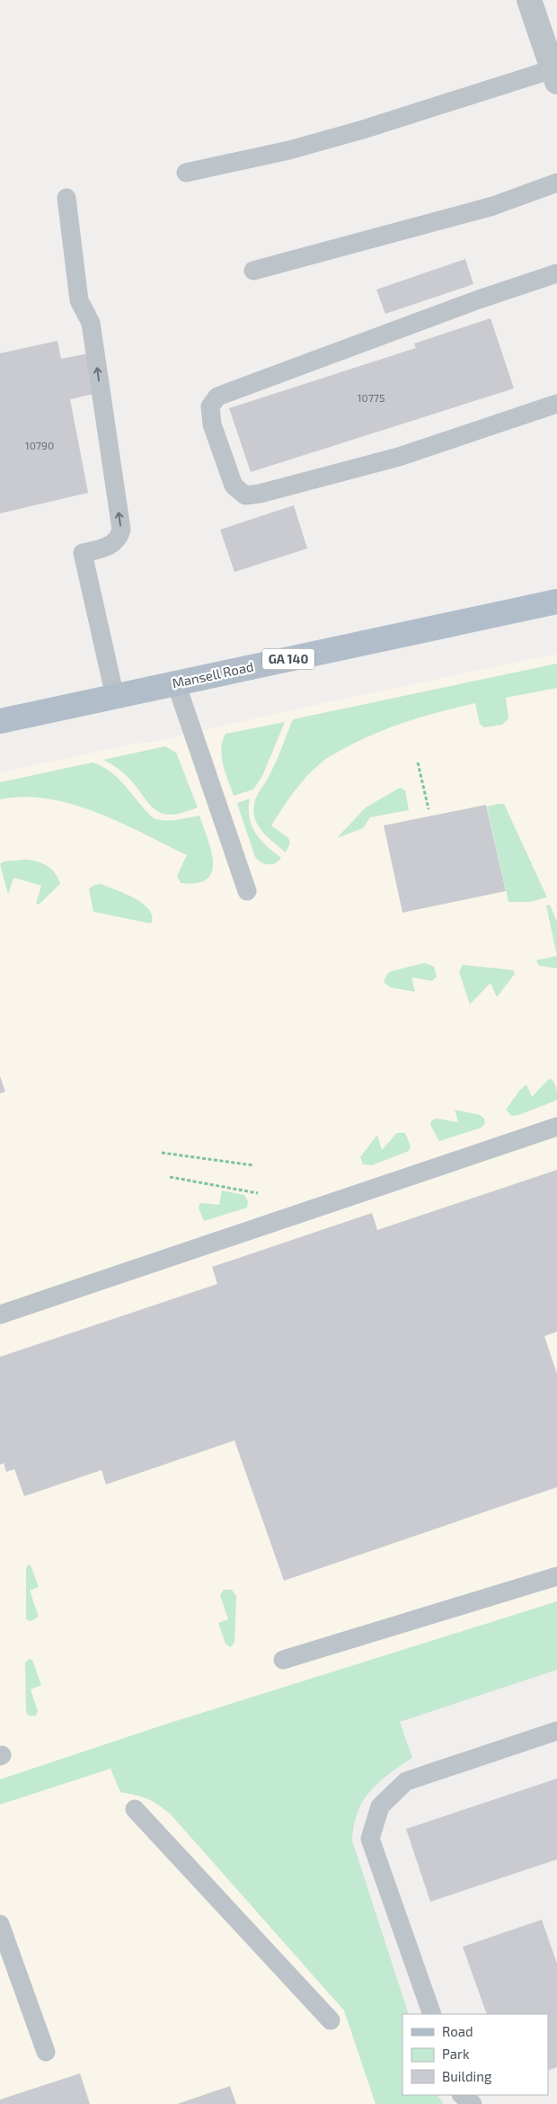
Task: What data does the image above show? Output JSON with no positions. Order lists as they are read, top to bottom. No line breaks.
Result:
{"streets":{"main road":["GA 140","Mansell Road"]},"house_numbers":["10775","10790"],"legend":["Road","Park","Building"]}
